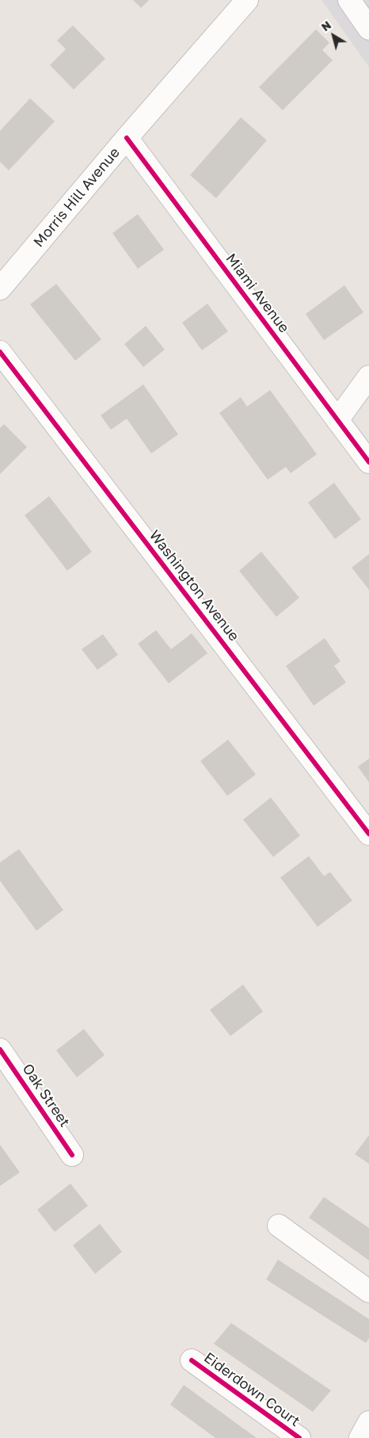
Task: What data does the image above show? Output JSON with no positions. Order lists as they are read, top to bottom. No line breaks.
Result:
{"streets":{"street":["Morris Hill Avenue","Miami Avenue","Washington Avenue","Oak Street","Eiderdown Court"]},"crossings":[["Morris Hill Avenue","Miami Avenue"]],"north":"top left"}
